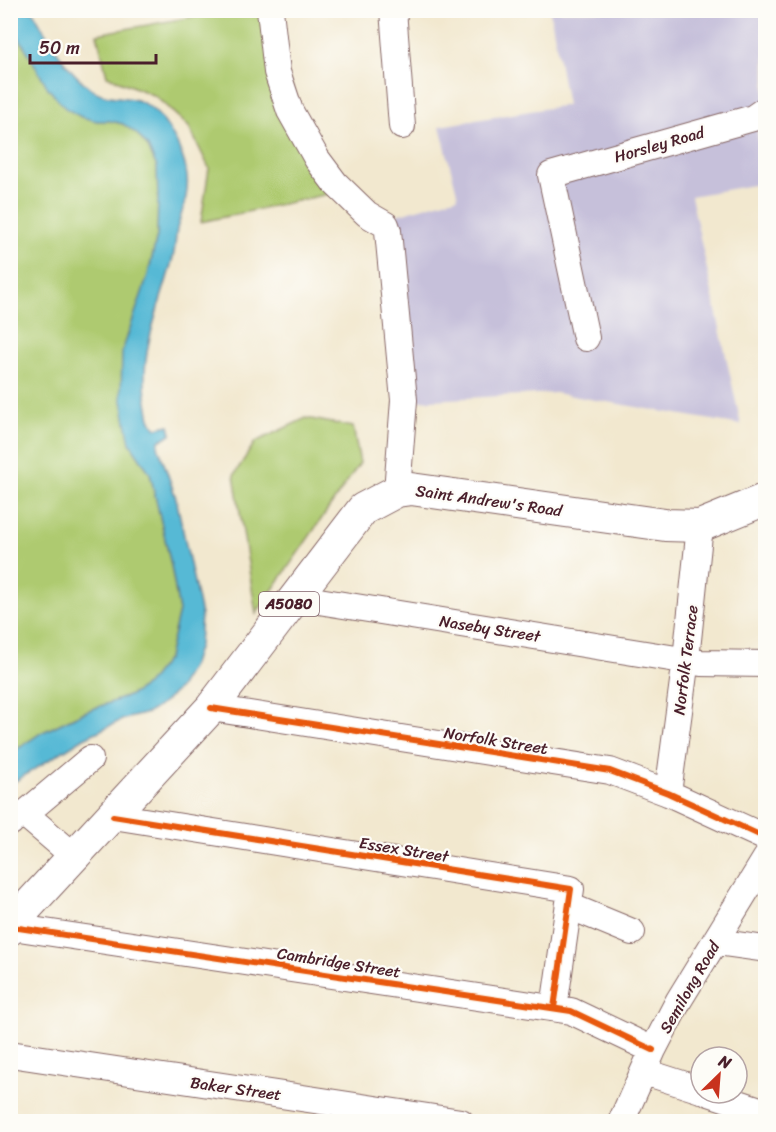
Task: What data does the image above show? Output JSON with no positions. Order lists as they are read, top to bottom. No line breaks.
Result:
{"streets":{"main road":["Saint Andrew's Road","A5080"],"street":["Horsley Road","Naseby Street","Norfolk Terrace","Norfolk Street","Essex Street","Cambridge Street","Semilong Road","Baker Street"]},"crossings":[["Saint Andrew's Road","A5080"],["Saint Andrew's Road","Naseby Street"],["Saint Andrew's Road","Norfolk Terrace"],["Saint Andrew's Road","Norfolk Street"],["Saint Andrew's Road","Essex Street"],["Saint Andrew's Road","Cambridge Street"],["A5080","Norfolk Terrace"],["Naseby Street","Norfolk Terrace"],["Norfolk Terrace","Norfolk Street"],["Cambridge Street","Semilong Road"]],"scale_bar":"50 m","north":"top right"}
